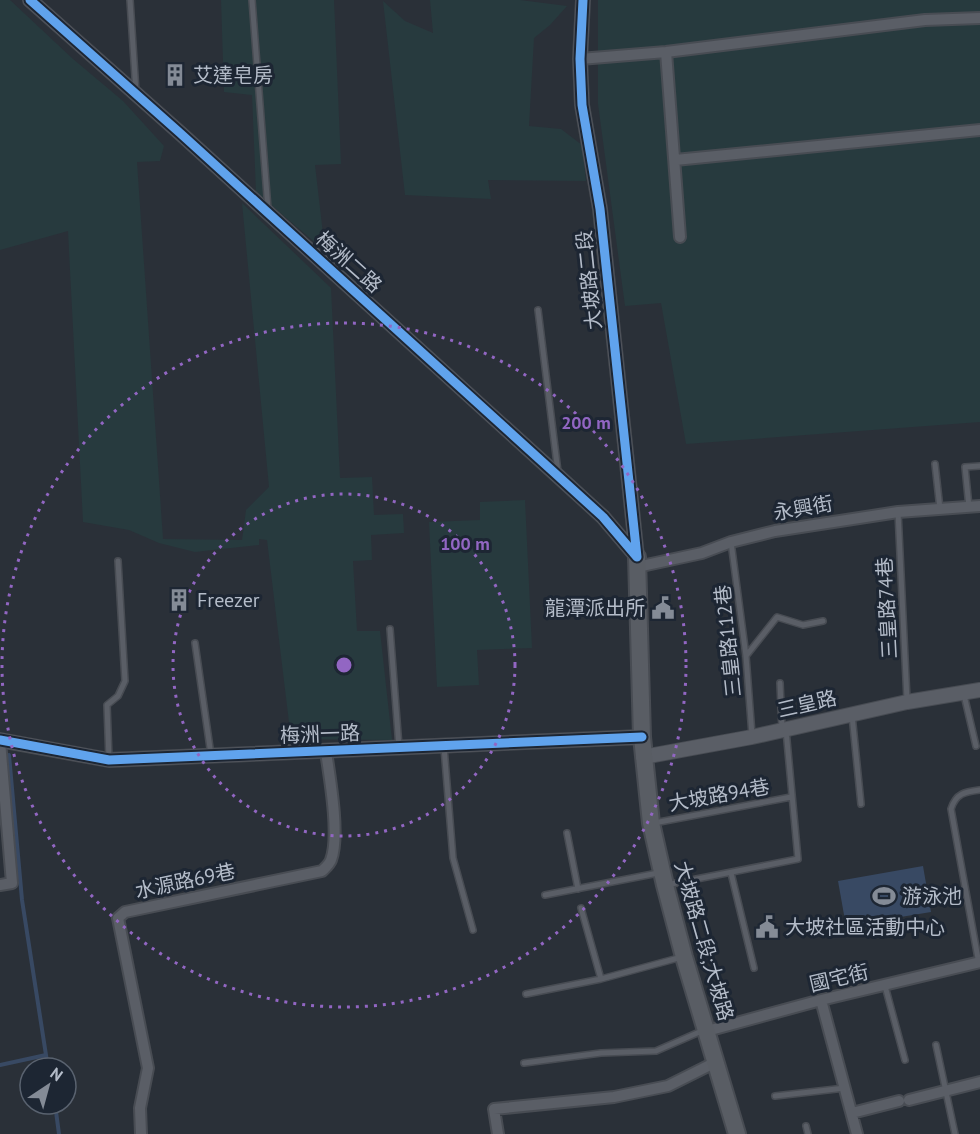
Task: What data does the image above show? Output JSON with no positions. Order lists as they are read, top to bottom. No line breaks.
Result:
{"streets":{"main road":["大坡路二段","大坡路二段;大坡路"],"street":["梅洲二路","永興街","三皇路","梅洲一路","水源路69巷","國宅街"],"lane":["三皇路74巷","三皇路112巷","大坡路94巷"]},"crossings":[["梅洲二路","大坡路二段"],["梅洲二路","永興街"],["大坡路二段","永興街"],["大坡路二段","三皇路"],["大坡路二段","梅洲一路"],["大坡路二段","大坡路二段;大坡路"],["永興街","三皇路74巷"],["永興街","三皇路112巷"],["三皇路74巷","三皇路"],["三皇路112巷","三皇路"],["三皇路","大坡路二段;大坡路"],["梅洲一路","水源路69巷"],["大坡路94巷","大坡路二段;大坡路"],["大坡路二段;大坡路","國宅街"]],"places":{"building":["艾達皂房","Freezer"],"public building":["龍潭派出所","大坡社區活動中心"],"sports":["游泳池"]},"north":"top right","rings":["200 m","100 m"]}
